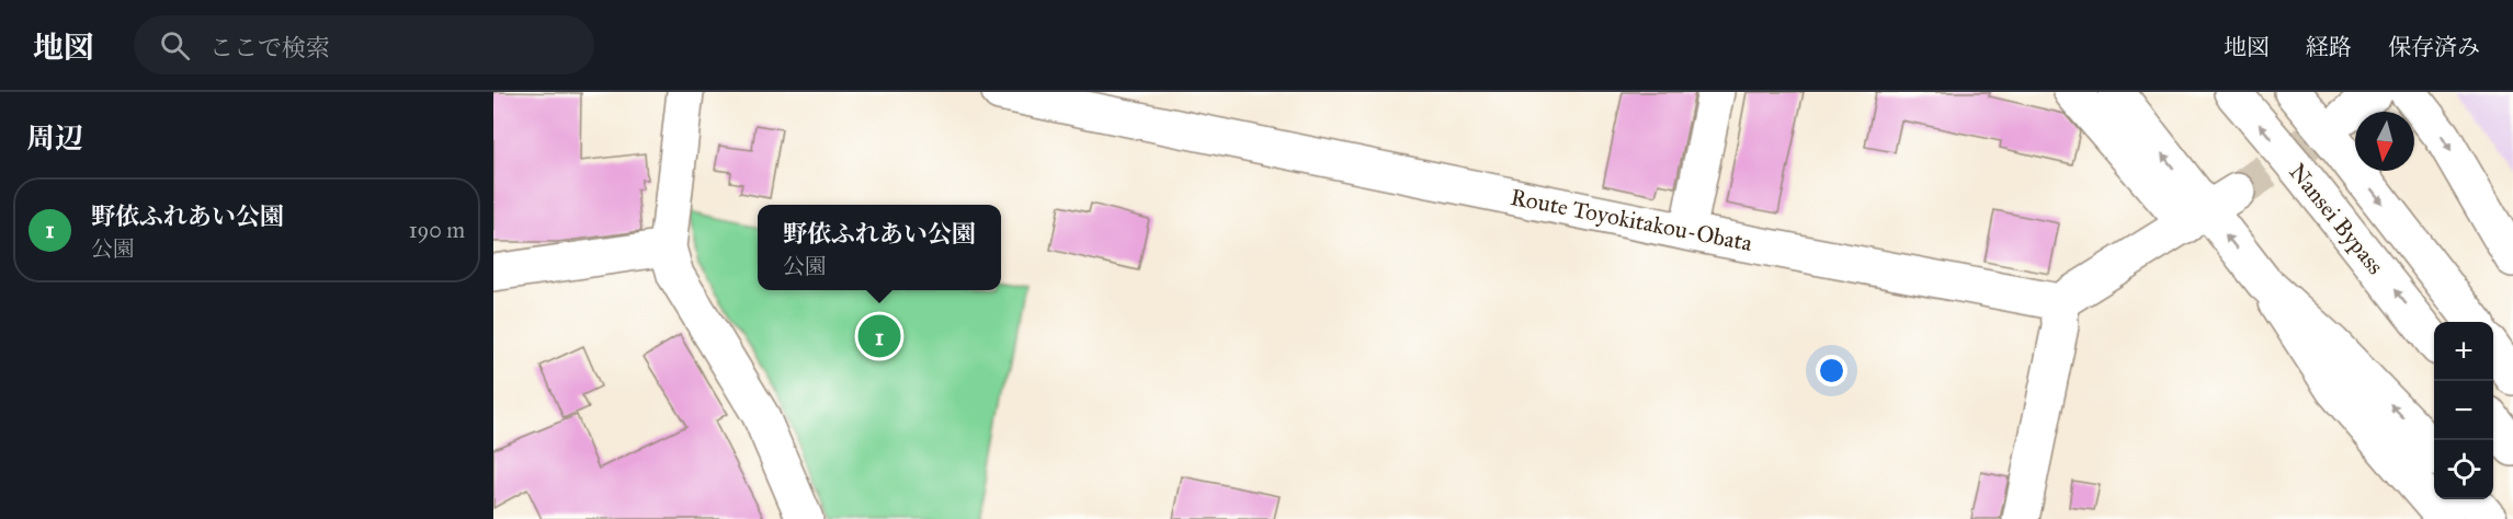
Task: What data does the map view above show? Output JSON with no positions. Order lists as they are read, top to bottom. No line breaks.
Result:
{"streets":{"main road":["Nansei Bypass","Route Toyokitakou-Obata"]},"north":"bottom","page":{"header":"地図","search":"ここで検索","nav":["地図","経路","保存済み"],"heading":"周辺","list":[{"mark":"1","name":"野依ふれあい公園","note":"公園","value":"190 m"}],"popup":["野依ふれあい公園","公園"],"pins":"1","map_buttons":["+","−"]}}
